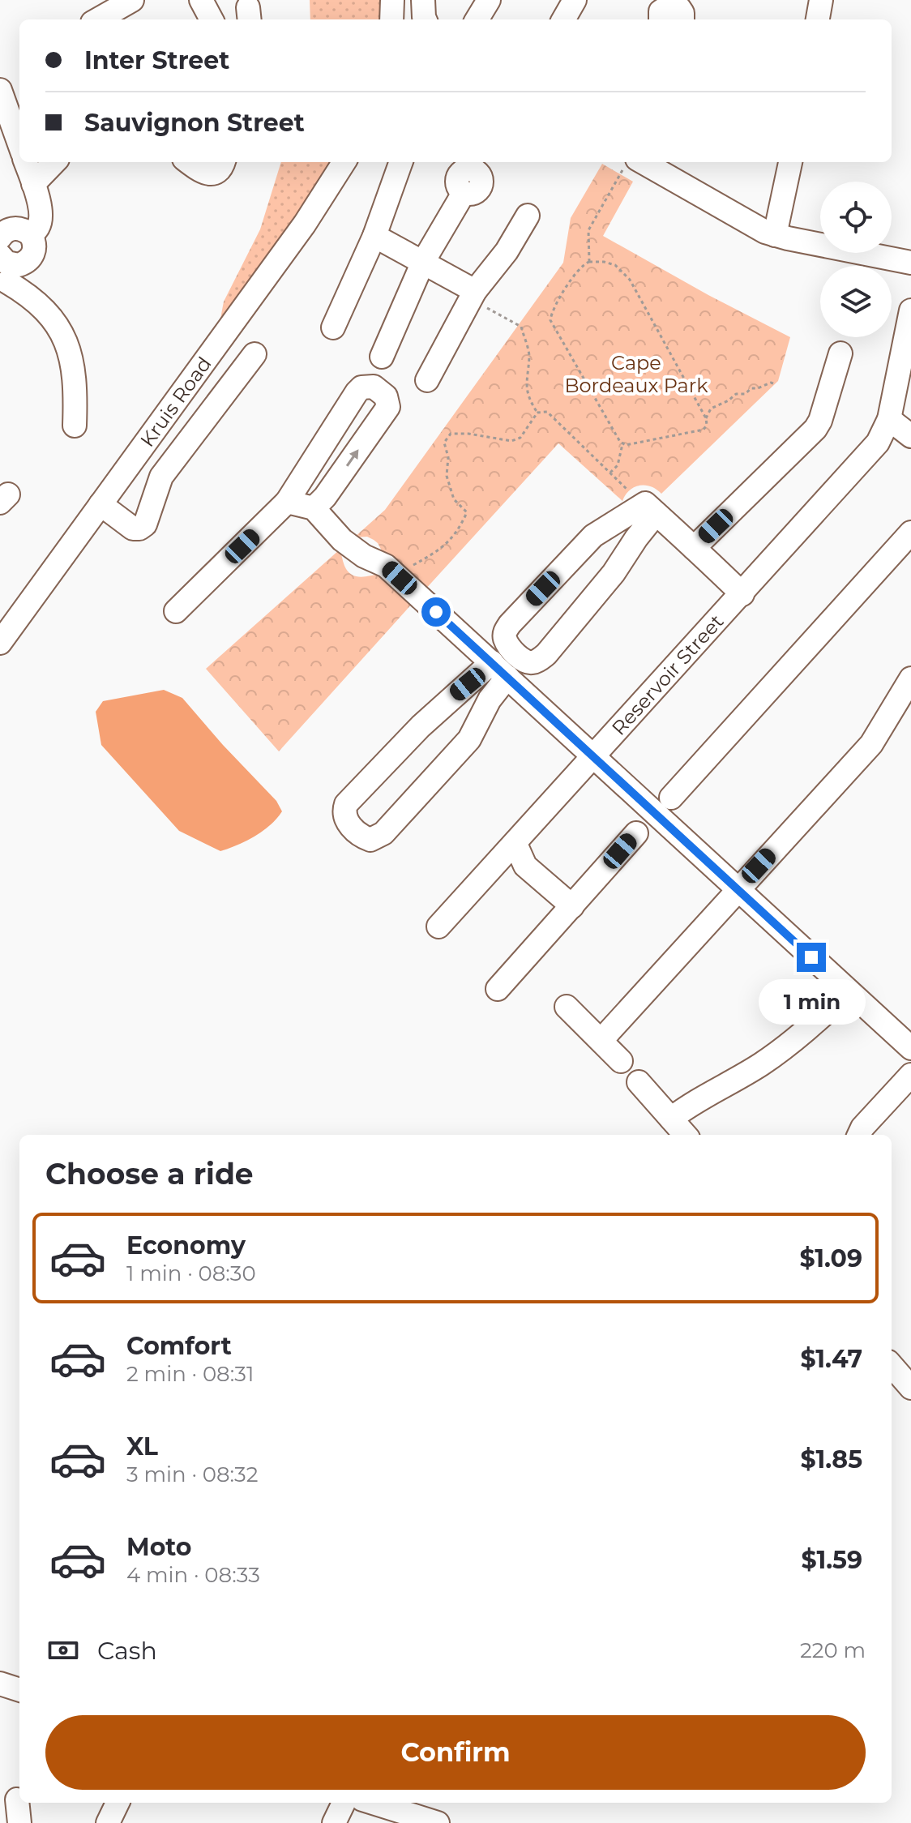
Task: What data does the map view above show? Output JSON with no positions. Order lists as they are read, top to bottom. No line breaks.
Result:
{"streets":{"street":["Kruis Road","Reservoir Street"]},"parks":["Cape Bordeaux Park"],"page":{"banner":["Inter Street","Sauvignon Street"],"bubble":"1 min","heading":"Choose a ride","list":[{"name":"Economy","note":"1 min · 08:30","value":"$1.09"},{"name":"Comfort","note":"2 min · 08:31","value":"$1.47"},{"name":"XL","note":"3 min · 08:32","value":"$1.85"},{"name":"Moto","note":"4 min · 08:33","value":"$1.59"}],"pay":["Cash","220 m"],"buttons":"Confirm"}}
